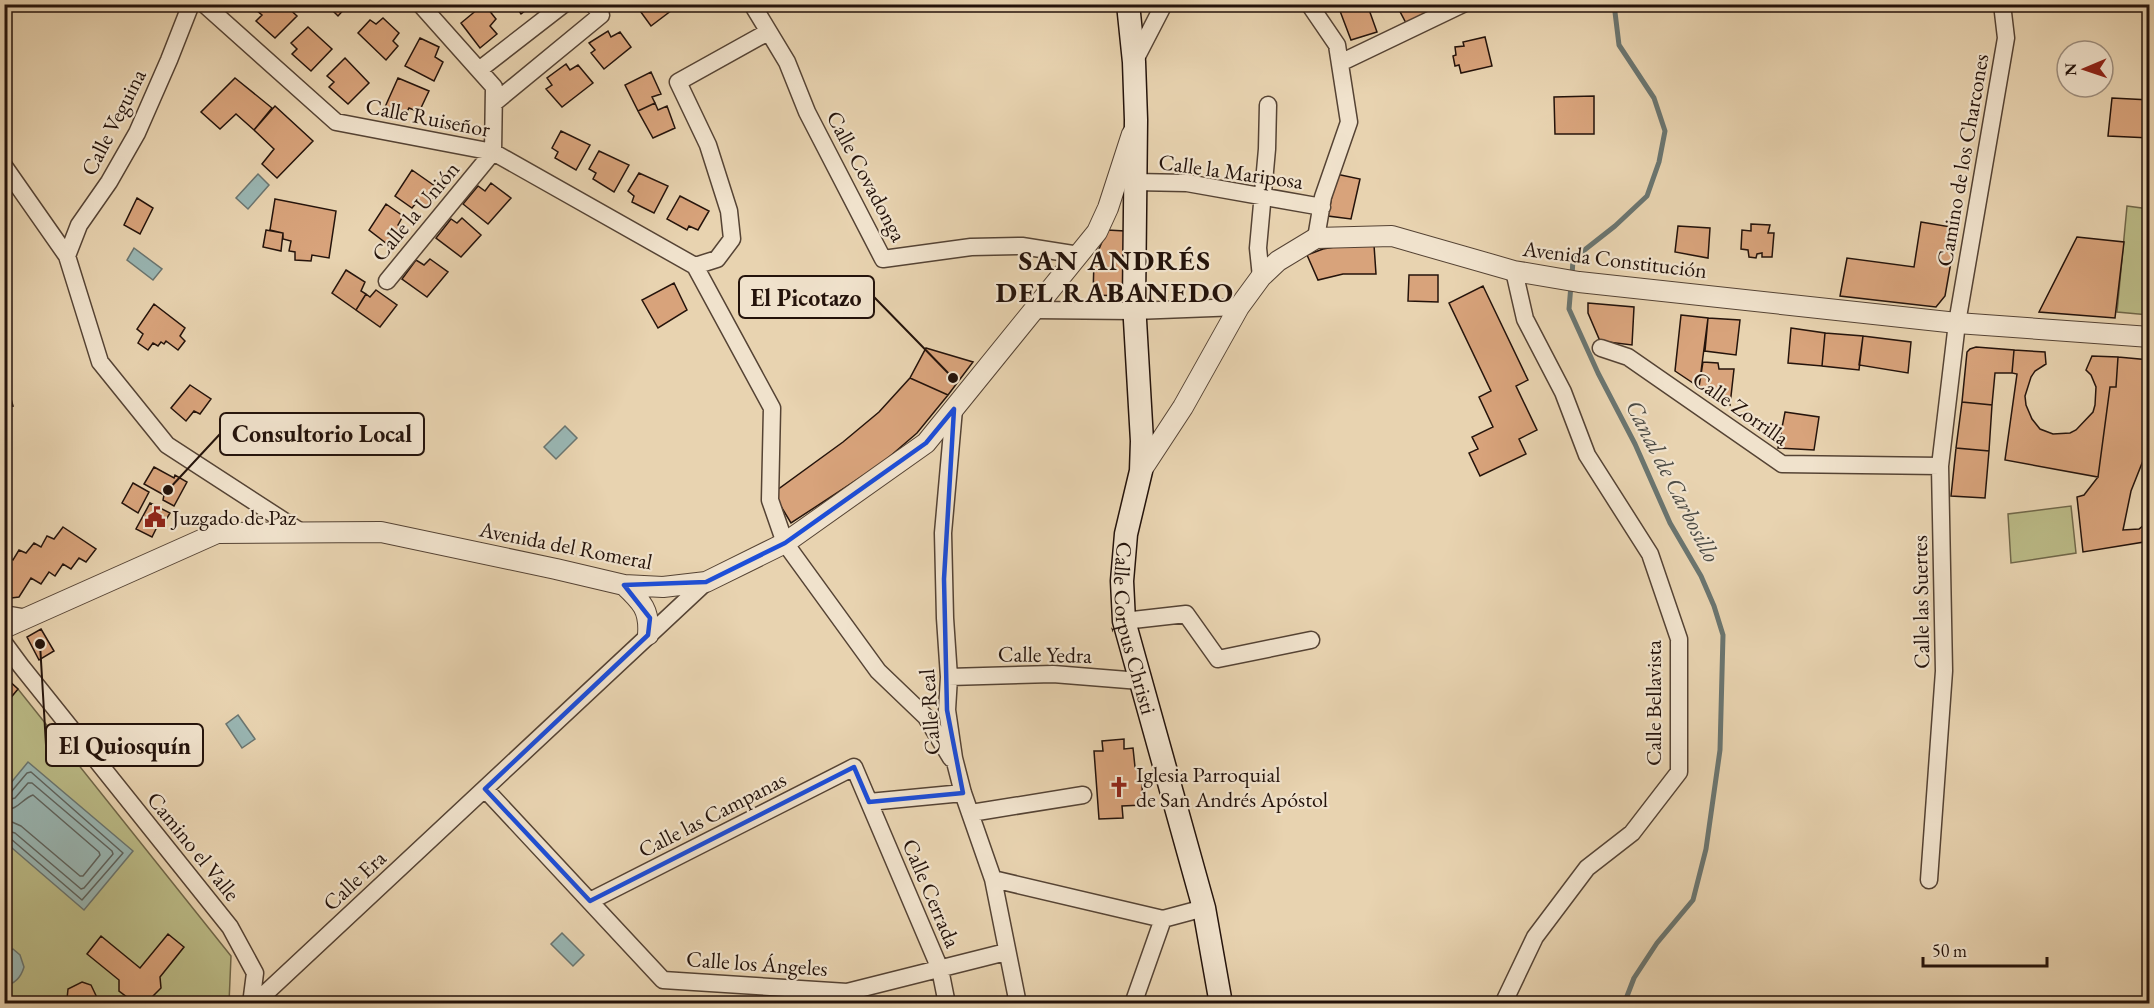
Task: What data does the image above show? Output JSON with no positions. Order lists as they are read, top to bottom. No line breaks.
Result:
{"streets":{"main road":["Calle Corpus Christi"],"street":["Calle Ruiseñor","Calle Veguina","Camino de los Charcones","Calle la Mariposa","Calle Covadonga","Calle la Unión","Avenida Constitución","Calle Zorrilla","Avenida del Romeral","Calle las Suertes","Calle Yedra","Calle Bellavista","Calle Real","Calle las Campanas","Camino el Valle","Calle Era","Calle Cerrada","Calle los Ángeles"]},"crossings":[["Calle Ruiseñor","Calle la Unión"],["Camino de los Charcones","Avenida Constitución"],["Camino de los Charcones","Calle las Suertes"],["Calle la Mariposa","Calle Corpus Christi"],["Calle Covadonga","Avenida del Romeral"],["Avenida Constitución","Calle las Suertes"],["Avenida Constitución","Calle Corpus Christi"],["Avenida Constitución","Calle Bellavista"],["Calle Zorrilla","Calle las Suertes"],["Avenida del Romeral","Calle Corpus Christi"],["Avenida del Romeral","Calle Real"],["Avenida del Romeral","Calle Era"],["Calle Corpus Christi","Calle Yedra"],["Calle Yedra","Calle Real"],["Calle las Campanas","Calle Cerrada"],["Calle las Campanas","Calle los Ángeles"],["Camino el Valle","Calle Era"]],"districts":["SAN ANDRÉS DEL RABANEDO"],"water":["Canal de Carbosillo"],"places":{"other":["El Picotazo","Consultorio Local","El Quiosquín"],"public building":["Juzgado de Paz"],"church":["Iglesia Parroquial de San Andrés Apóstol"]},"scale_bar":"50 m","north":"left"}
